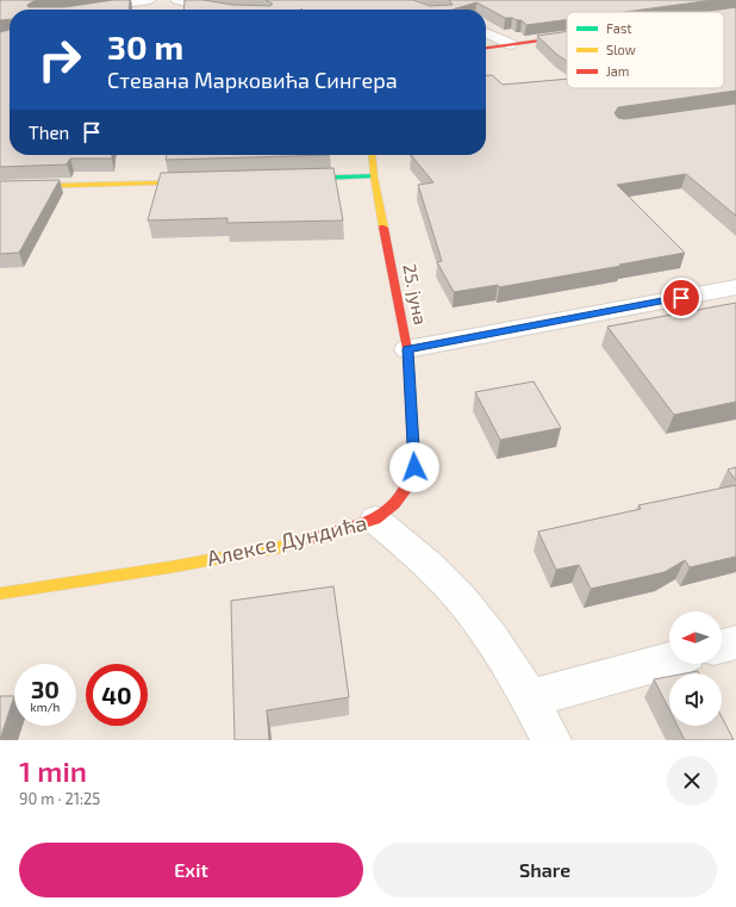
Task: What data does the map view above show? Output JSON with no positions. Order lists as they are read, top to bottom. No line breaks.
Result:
{"streets":{"street":["25. јуна","Алексе Дундића"]},"crossings":[["25. јуна","Алексе Дундића"]],"legend":["Fast","Slow","Jam"],"north":"left","page":{"turn":["30 m","Стевана Марковића Сингера"],"then":"Then","speed":"30 km/h","limit":"40","heading":["1 min","90 m · 21:25"],"buttons":["Exit","Share"]}}
